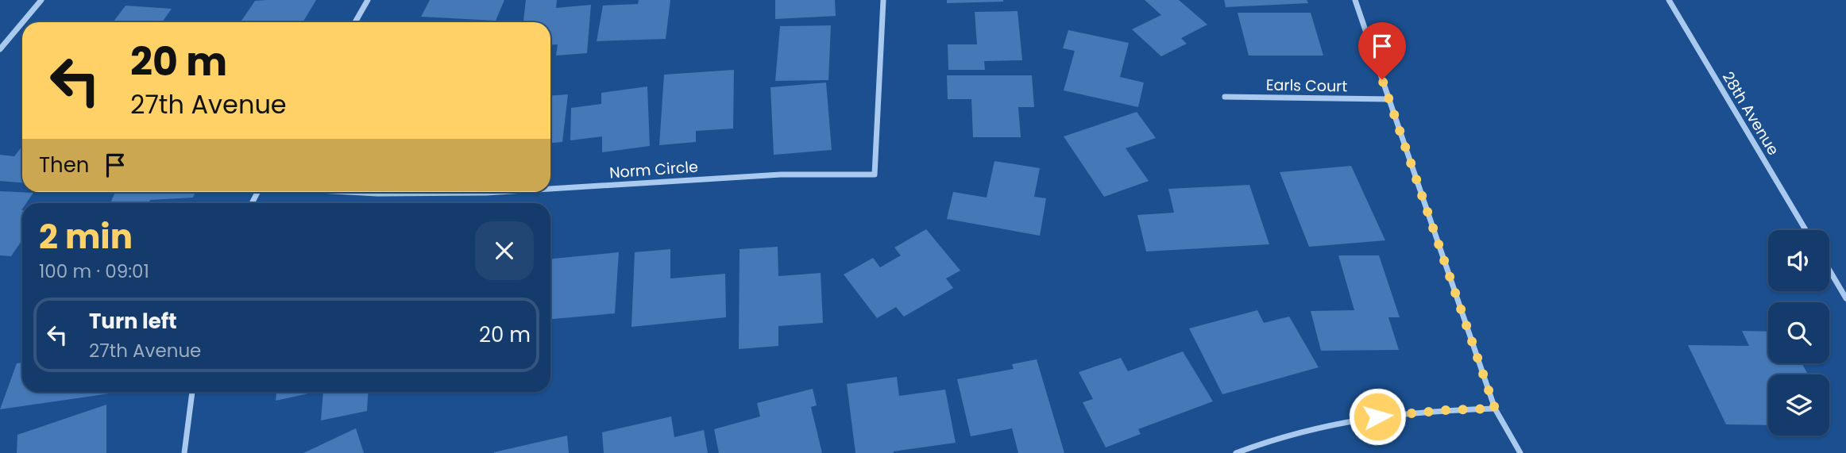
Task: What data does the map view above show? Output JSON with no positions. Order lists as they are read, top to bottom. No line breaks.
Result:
{"streets":{"street":["Earls Court","28th Avenue","Norm Circle"]},"page":{"turn":["20 m","27th Avenue"],"then":"Then","heading":["2 min","100 m · 09:01"],"list":[{"name":"Turn left","note":"27th Avenue","value":"20 m"}]}}
